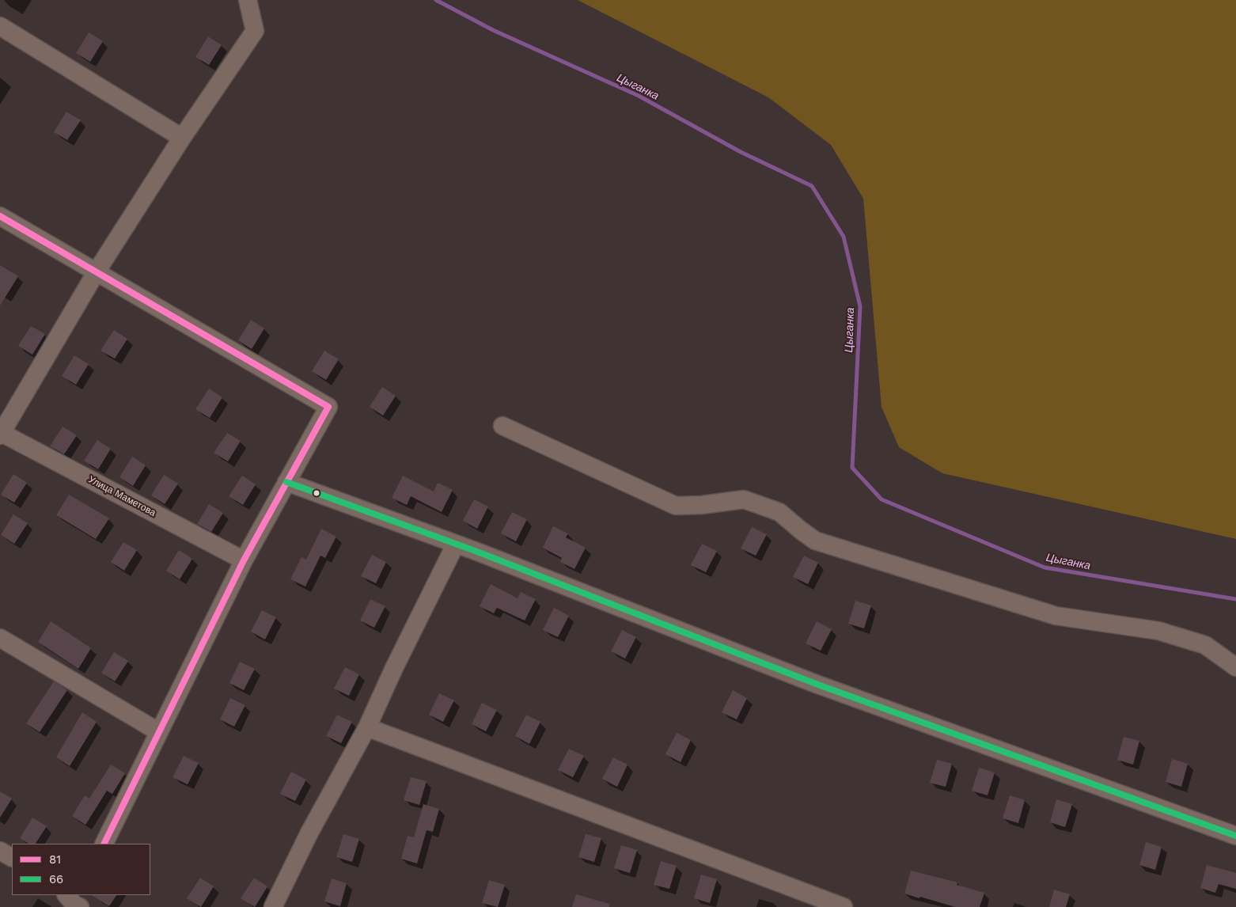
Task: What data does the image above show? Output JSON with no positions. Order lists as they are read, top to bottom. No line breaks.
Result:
{"streets":{"street":["Улица Маметова"]},"water":["Цыганка"],"lines":["transit line 81","transit line 66"],"legend":["81","66"]}
